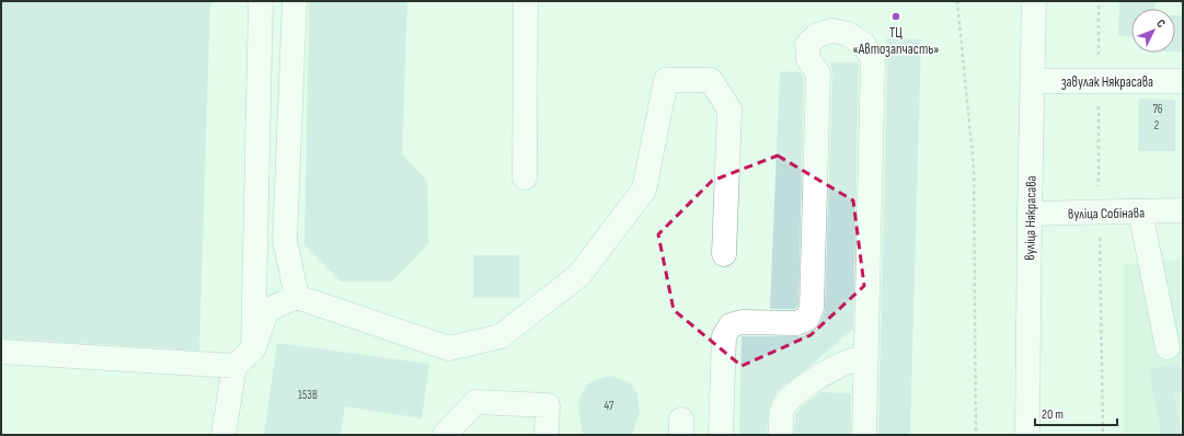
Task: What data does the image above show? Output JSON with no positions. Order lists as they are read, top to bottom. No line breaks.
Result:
{"streets":{"main road":["завулак Някрасава","вуліца Собінава","вуліца Някрасава"]},"crossings":[["завулак Някрасава","вуліца Някрасава"],["вуліца Собінава","вуліца Някрасава"]],"places":["ТЦ «Автозапчасть»"],"house_numbers":["76","2","153В","47"],"scale_bar":"20 m","north":"top right"}
